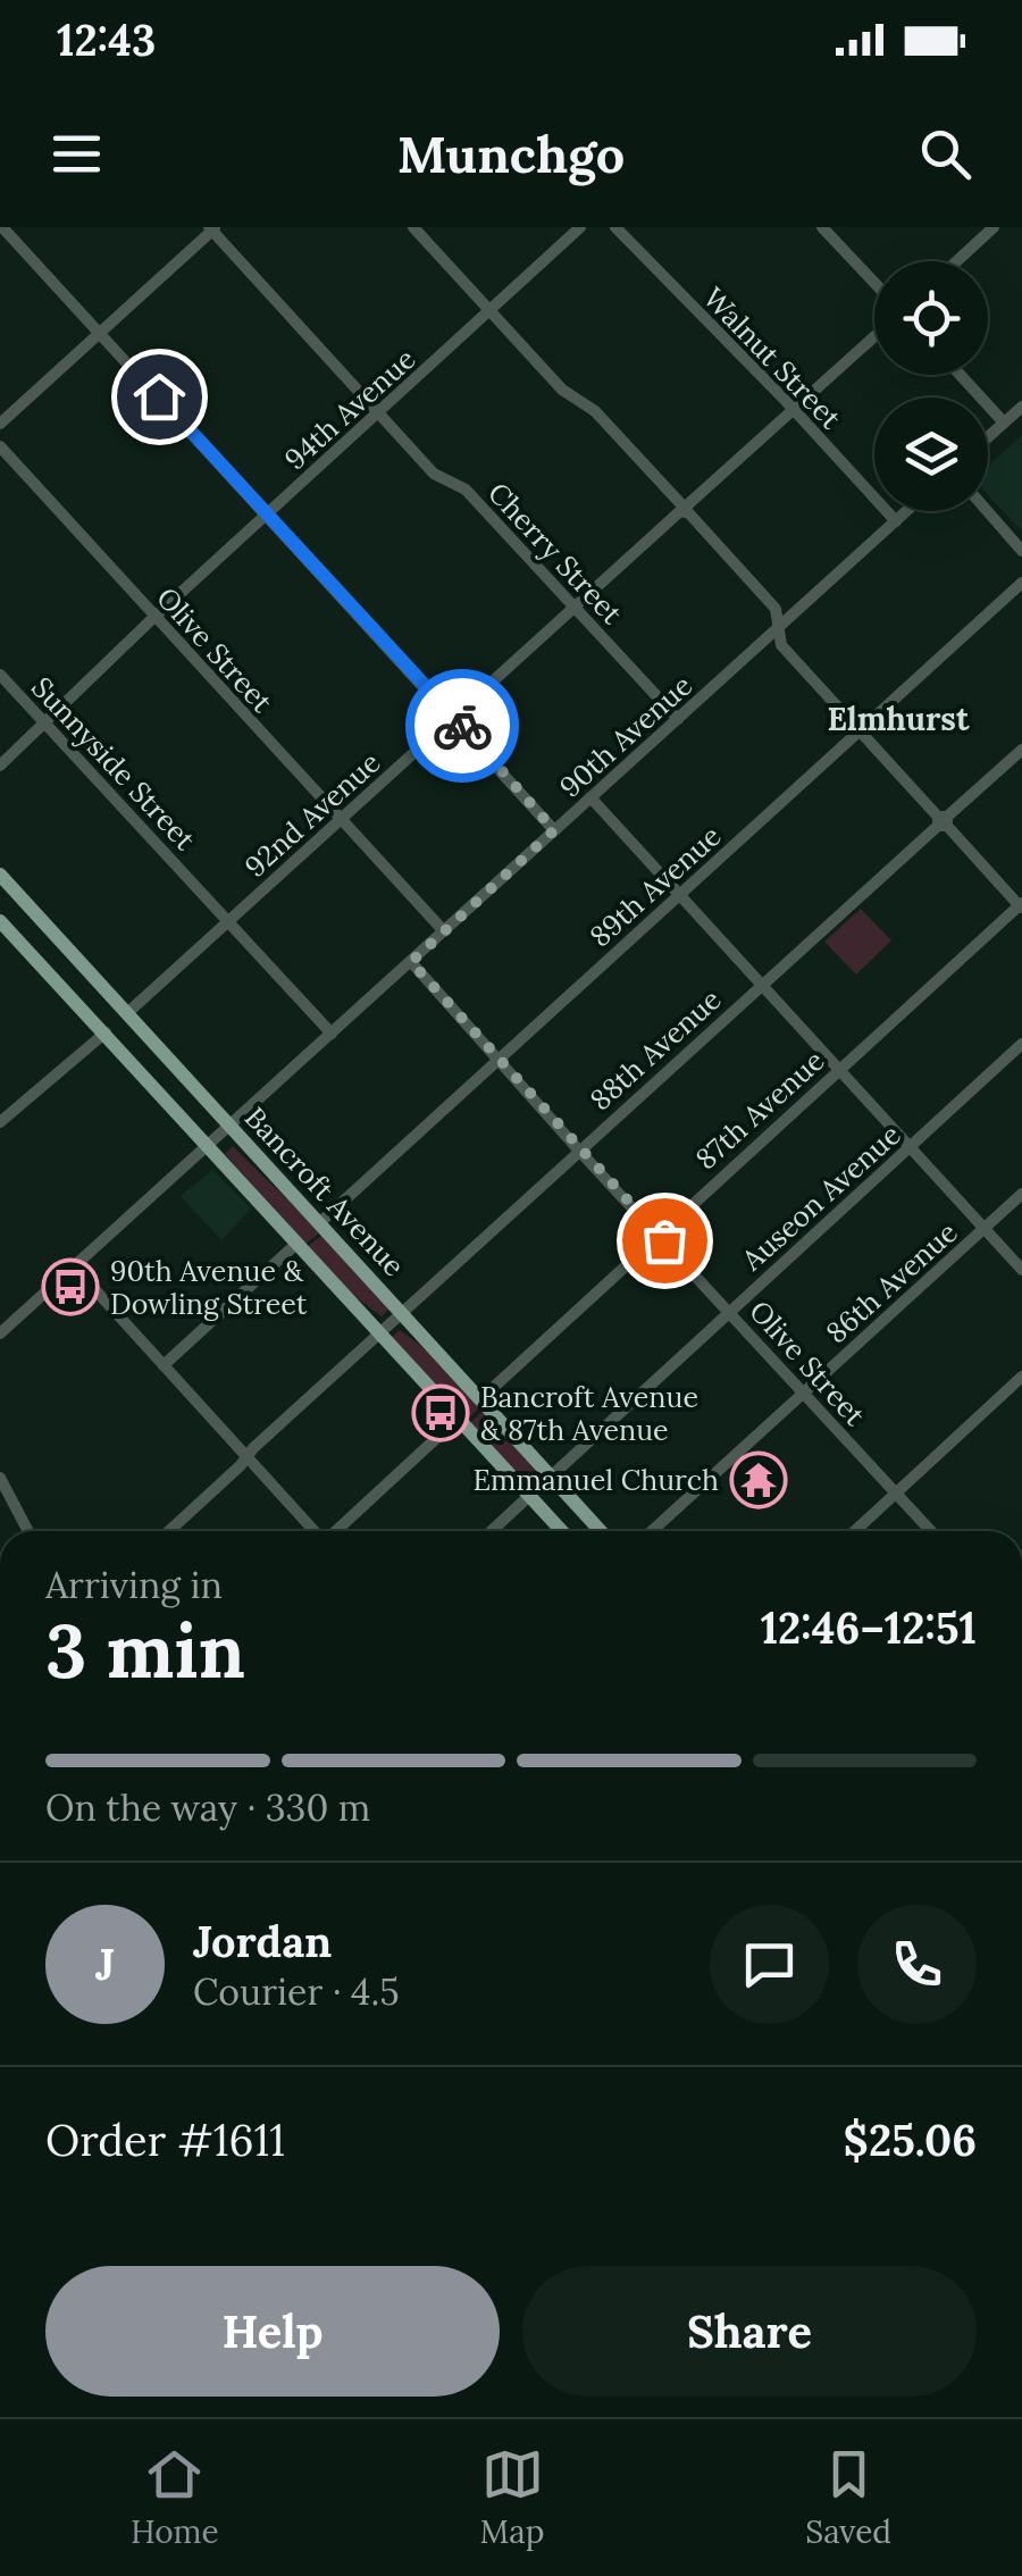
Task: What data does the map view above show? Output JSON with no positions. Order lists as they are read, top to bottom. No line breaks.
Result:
{"streets":{"main road":["Bancroft Avenue"],"street":["Walnut Street","94th Avenue","Cherry Street","Olive Street","90th Avenue","Sunnyside Street","92nd Avenue","89th Avenue","88th Avenue","87th Avenue","Auseon Avenue","86th Avenue"]},"crossings":[["Walnut Street","90th Avenue"],["Walnut Street","92nd Avenue"],["94th Avenue","Cherry Street"],["94th Avenue","Olive Street"],["94th Avenue","Sunnyside Street"],["Cherry Street","90th Avenue"],["Cherry Street","92nd Avenue"],["Olive Street","90th Avenue"],["Olive Street","92nd Avenue"],["Olive Street","89th Avenue"],["Olive Street","88th Avenue"],["Olive Street","87th Avenue"],["Olive Street","Auseon Avenue"],["Olive Street","86th Avenue"],["90th Avenue","Sunnyside Street"],["90th Avenue","Bancroft Avenue"],["Sunnyside Street","92nd Avenue"],["92nd Avenue","Bancroft Avenue"],["89th Avenue","Bancroft Avenue"],["88th Avenue","Bancroft Avenue"],["87th Avenue","Bancroft Avenue"],["Bancroft Avenue","Auseon Avenue"]],"districts":["Elmhurst"],"places":{"bus stop":["90th Avenue & Dowling Street","Bancroft Avenue & 87th Avenue"],"temple":["Emmanuel Church"]},"page":{"status":"12:43","header":"Munchgo","heading":["3 min","Arriving in","12:46–12:51"],"panel":["Jordan","Courier · 4.5","Order #1611","$25.06"],"bar":"On the way · 330 m","round":"J","buttons":["Help","Share"],"tabs":["Home","Map","Saved"]}}
